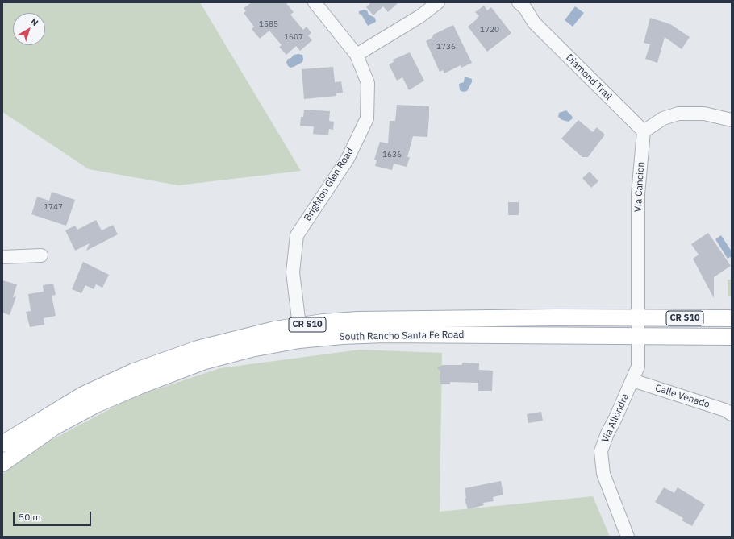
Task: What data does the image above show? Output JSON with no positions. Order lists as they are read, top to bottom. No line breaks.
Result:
{"streets":{"main road":["CR S10","South Rancho Santa Fe Road"],"street":["Diamond Trail","Brighton Glen Road","Via Cancion","Calle Venado","Via Allondra"]},"crossings":[["Diamond Trail","Via Cancion"],["Brighton Glen Road","South Rancho Santa Fe Road"],["Via Cancion","South Rancho Santa Fe Road"],["Via Cancion","Via Allondra"],["South Rancho Santa Fe Road","Via Allondra"],["Calle Venado","Via Allondra"]],"house_numbers":["1585","1720","1607","1736","1636","1747"],"scale_bar":"50 m","north":"top right"}
